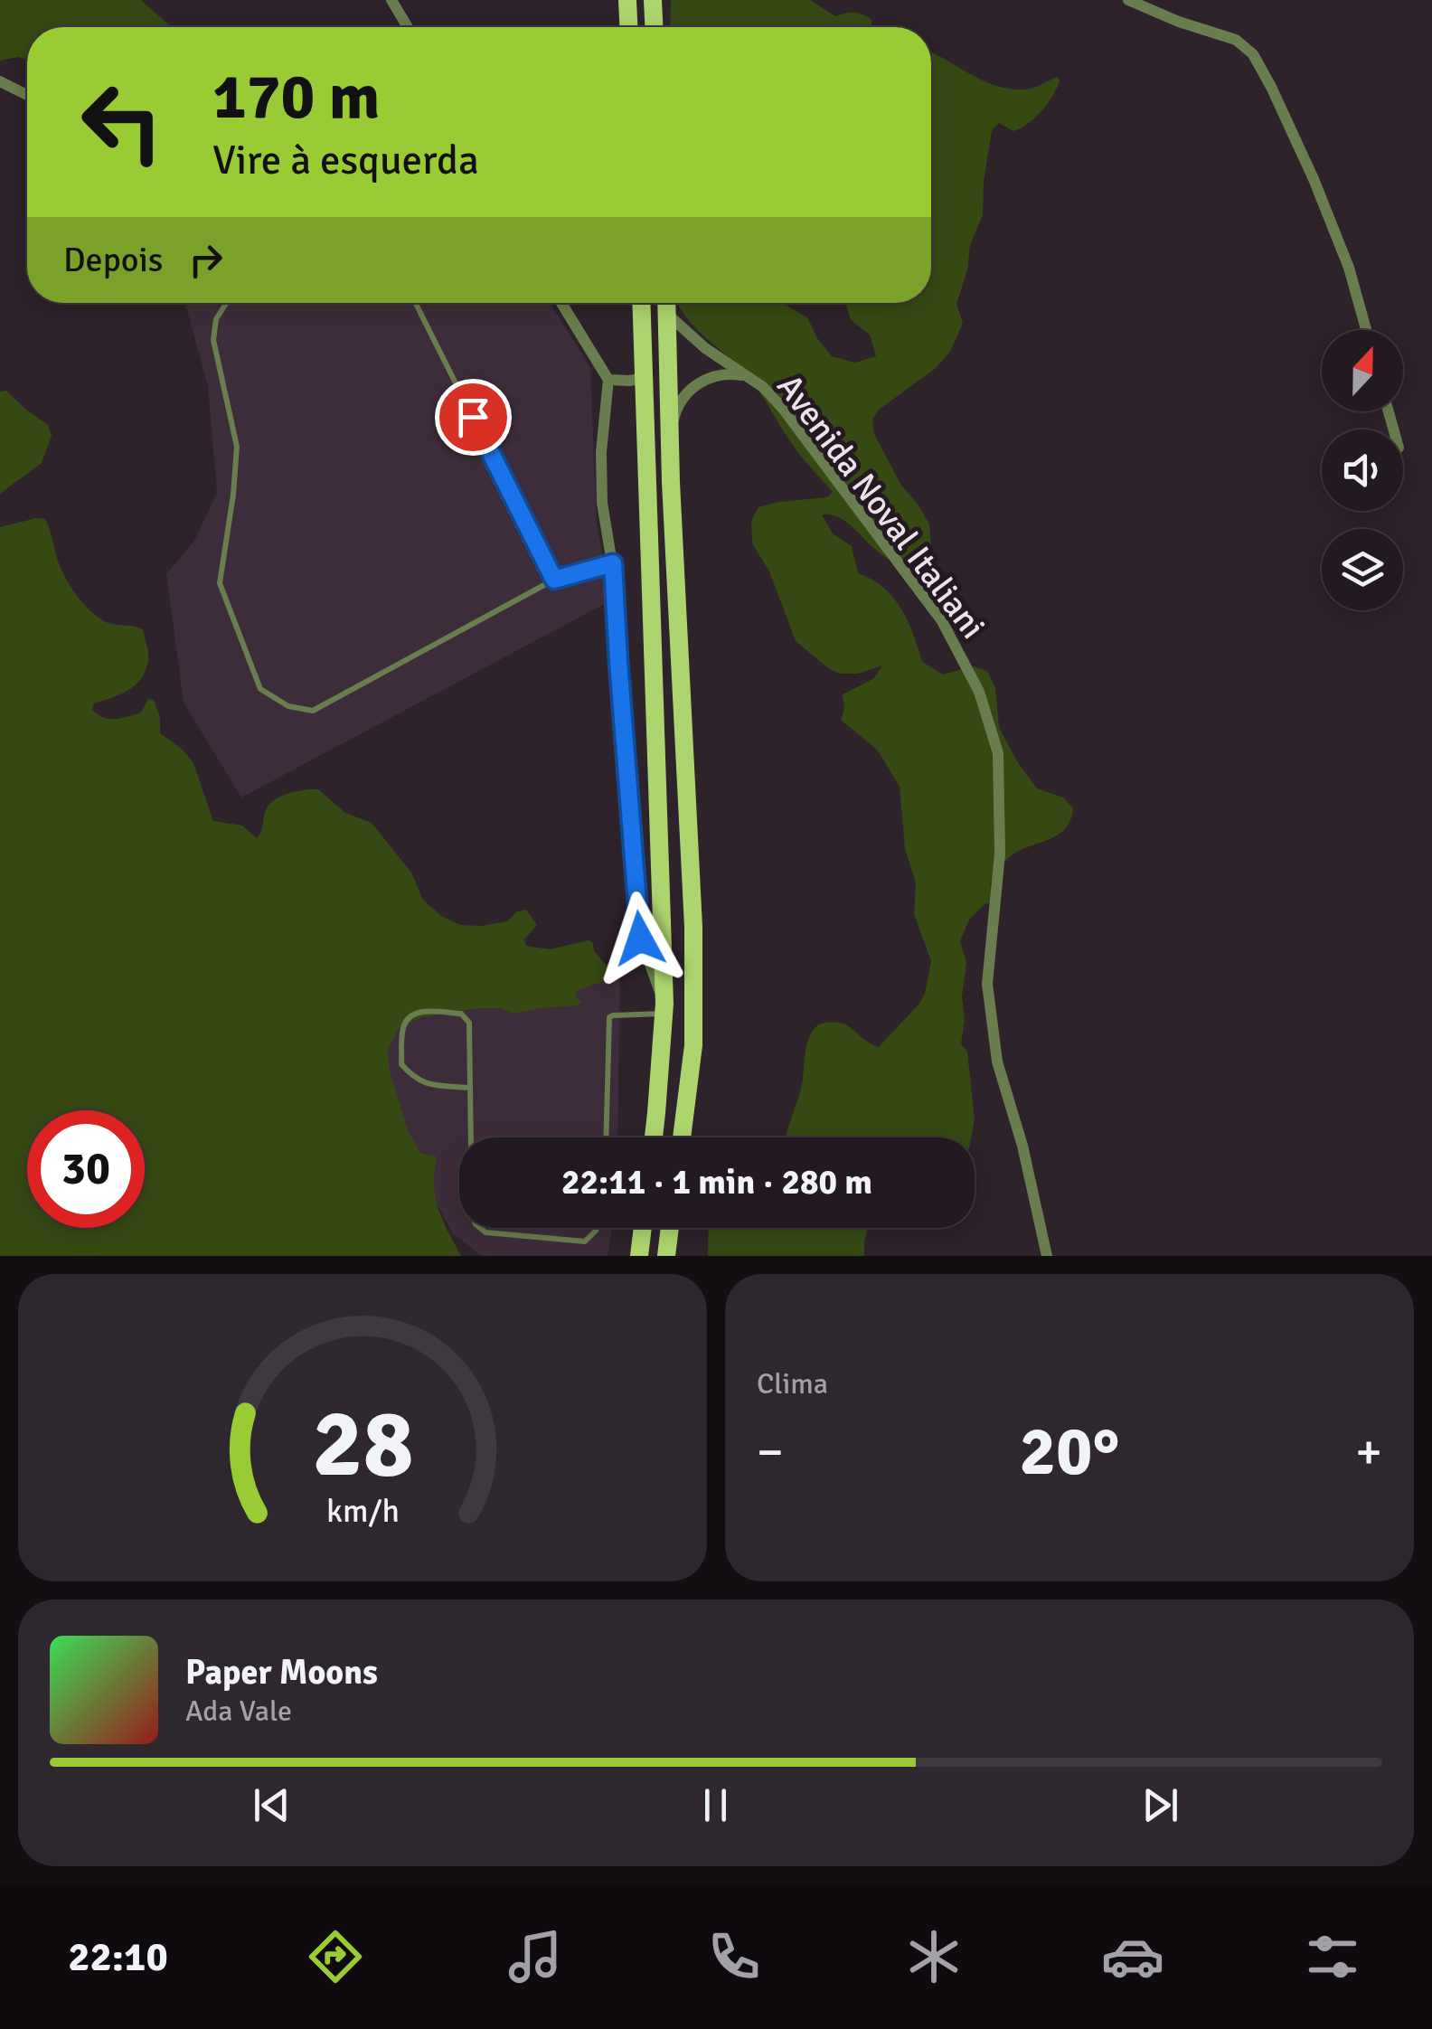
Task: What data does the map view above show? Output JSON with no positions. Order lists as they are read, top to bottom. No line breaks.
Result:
{"streets":{"street":["Avenida Noval Italiani"]},"north":"top","page":{"turn":["170 m","Vire à esquerda"],"then":"Depois","limit":"30","trip":"22:11 · 1 min · 280 m","tile":"Clima","heat":["−","20°","+"],"song":["Paper Moons","Ada Vale"],"tabs":"22:10","gauge":["28","km/h"]}}
